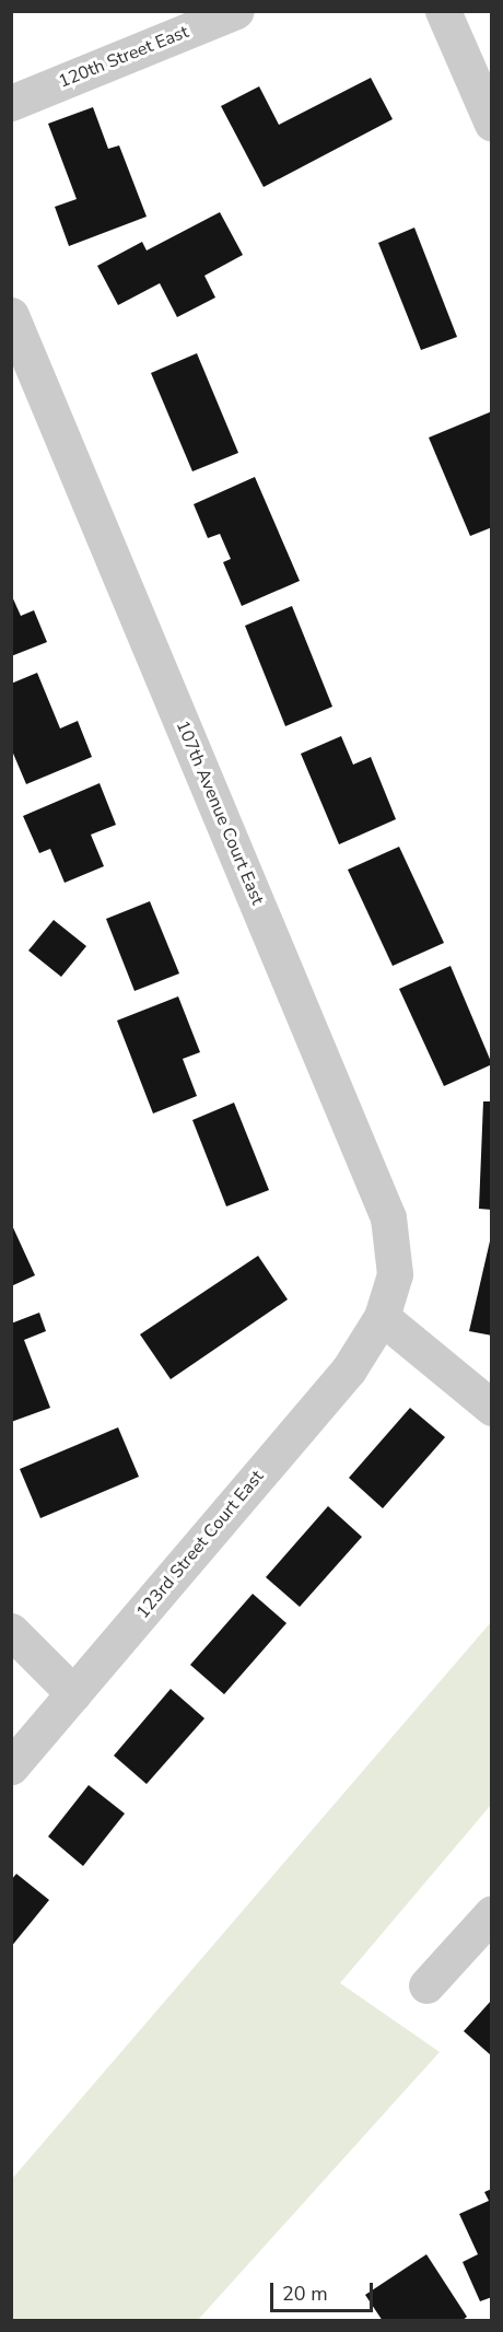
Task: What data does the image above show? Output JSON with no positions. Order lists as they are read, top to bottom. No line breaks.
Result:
{"streets":{"street":["120th Street East","107th Avenue Court East","123rd Street Court East"]},"crossings":[["107th Avenue Court East","123rd Street Court East"]],"scale_bar":"20 m"}
